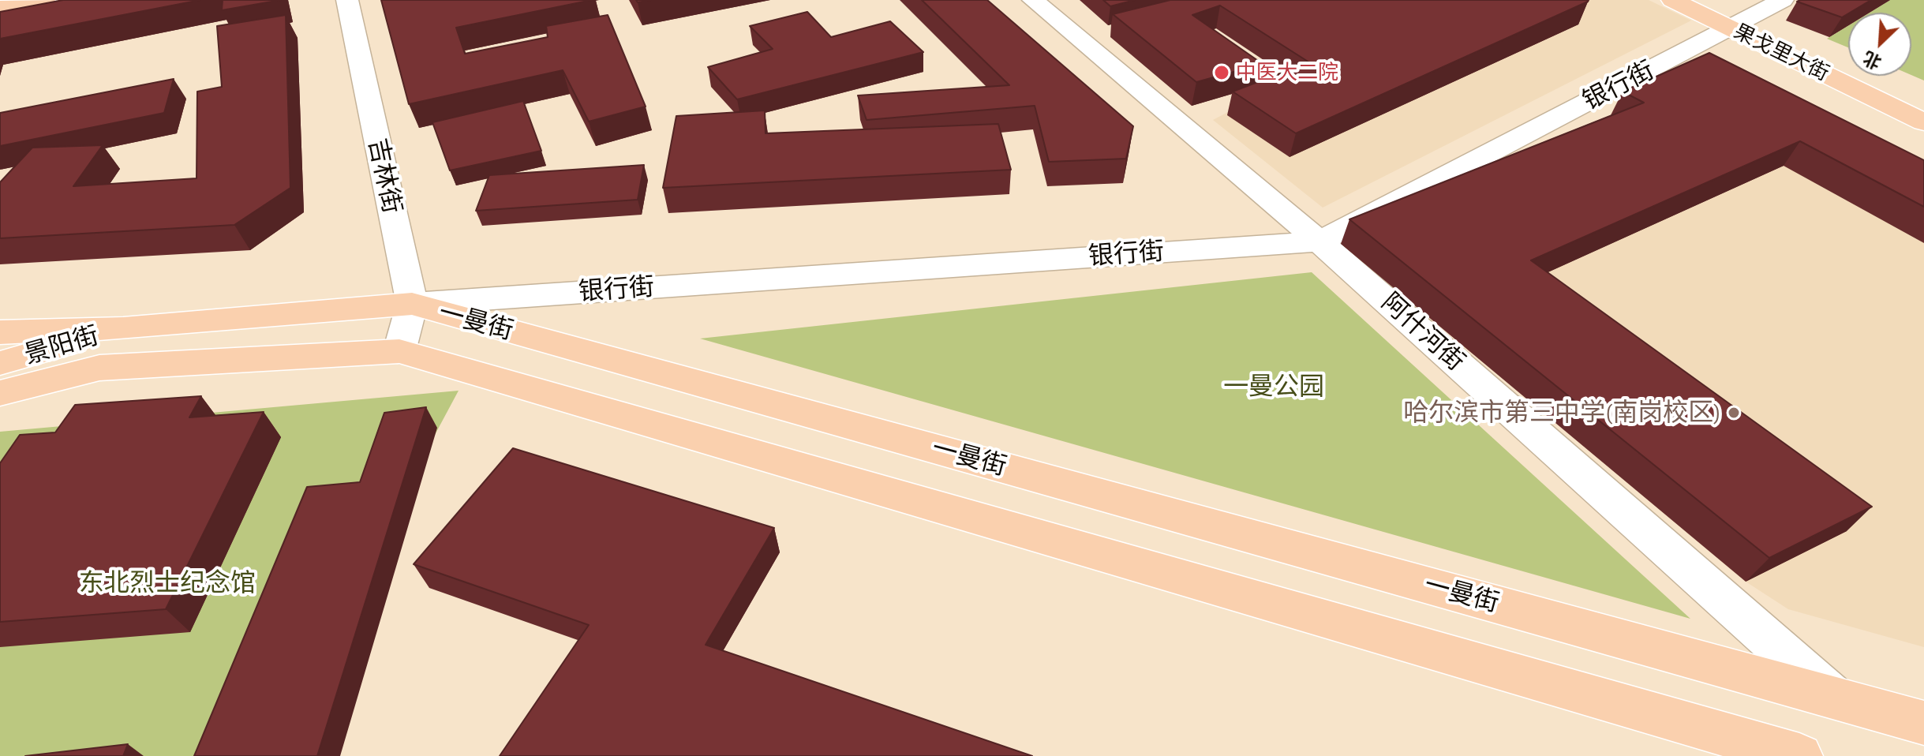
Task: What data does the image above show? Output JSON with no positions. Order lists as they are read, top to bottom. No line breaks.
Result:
{"streets":{"main road":["果戈里大街","一曼街","景阳街"],"street":["银行街","吉林街","阿什河街"]},"crossings":[["果戈里大街","银行街"],["银行街","吉林街"],["银行街","一曼街"],["银行街","阿什河街"],["吉林街","一曼街"],["一曼街","阿什河街"],["一曼街","景阳街"]],"parks":["一曼公园","东北烈士纪念馆"],"places":["中医大二院","哈尔滨市第三中学(南岗校区)"],"north":"bottom left"}
